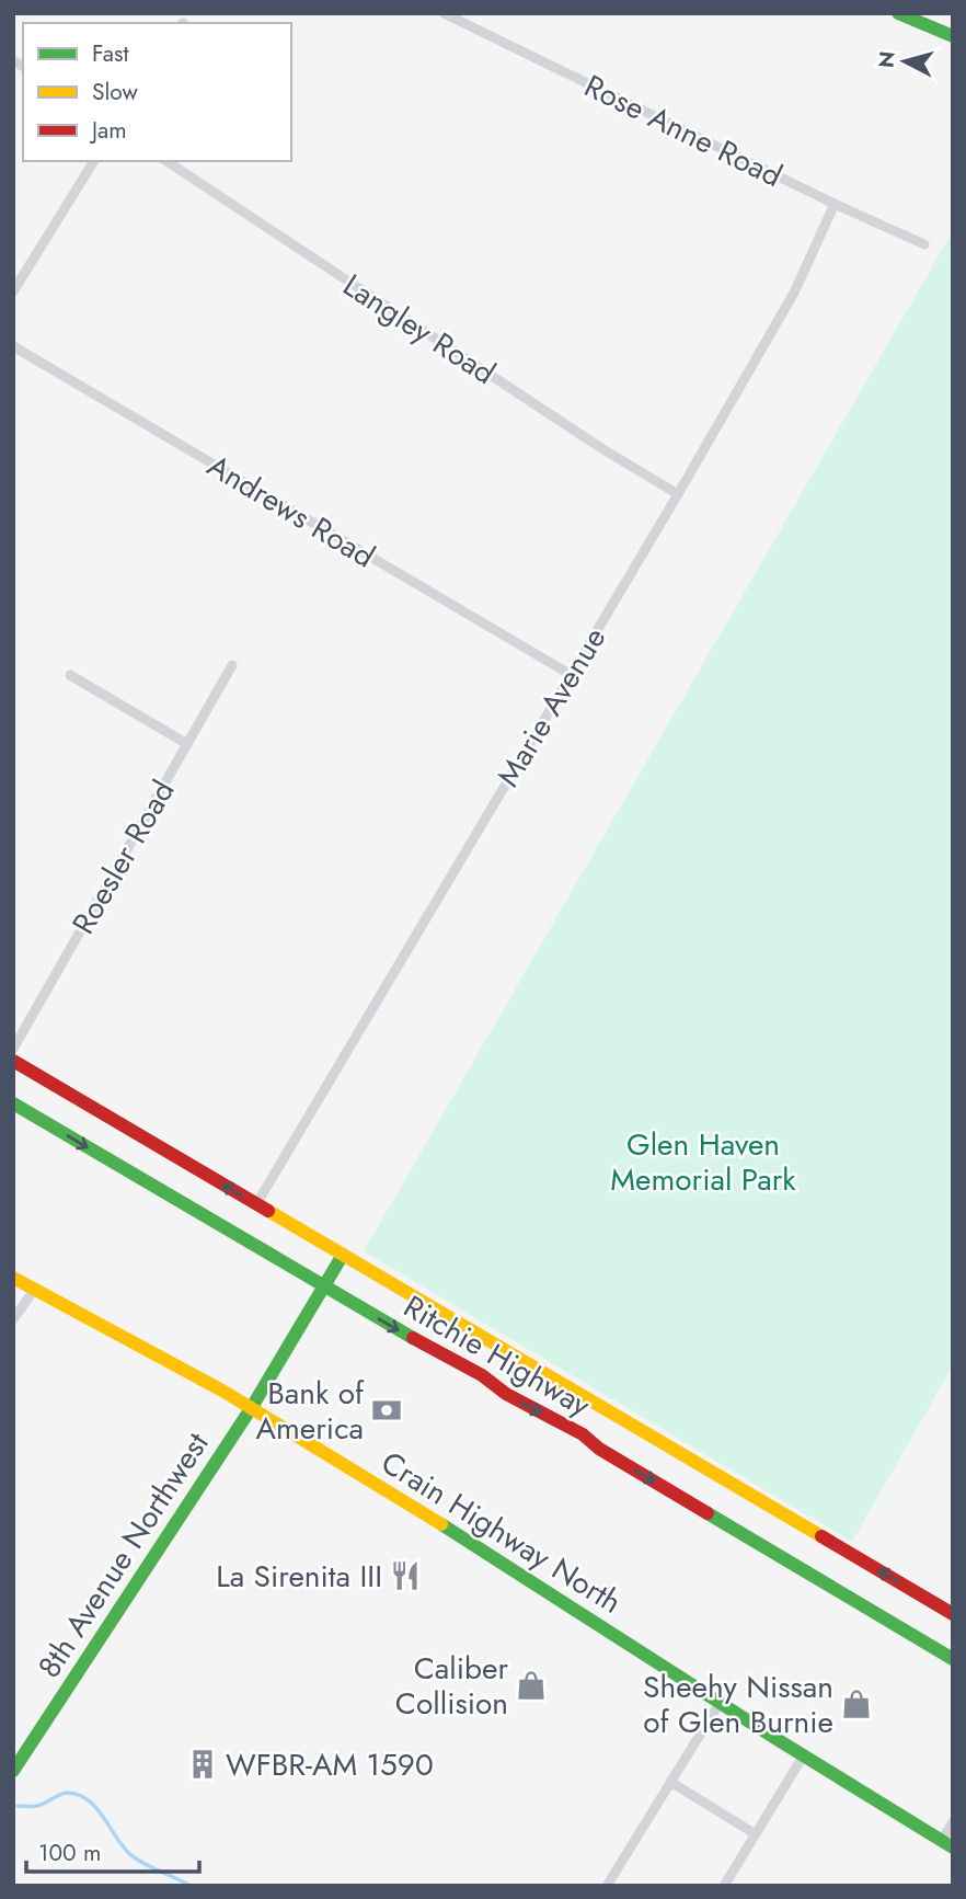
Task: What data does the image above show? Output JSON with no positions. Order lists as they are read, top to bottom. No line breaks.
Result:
{"streets":{"main road":["Ritchie Highway","Crain Highway North","8th Avenue Northwest"],"street":["Rose Anne Road","Langley Road","Andrews Road","Marie Avenue","Roesler Road"]},"crossings":[["Rose Anne Road","Marie Avenue"],["Langley Road","Marie Avenue"],["Andrews Road","Marie Avenue"],["Marie Avenue","Ritchie Highway"],["Ritchie Highway","8th Avenue Northwest"],["Crain Highway North","8th Avenue Northwest"]],"parks":["Glen Haven Memorial Park"],"places":{"bank":["Bank of America"],"restaurant":["La Sirenita III"],"shop":["Caliber Collision","Sheehy Nissan of Glen Burnie"],"building":["WFBR-AM 1590"]},"legend":["Fast","Slow","Jam"],"scale_bar":"100 m","north":"left"}
